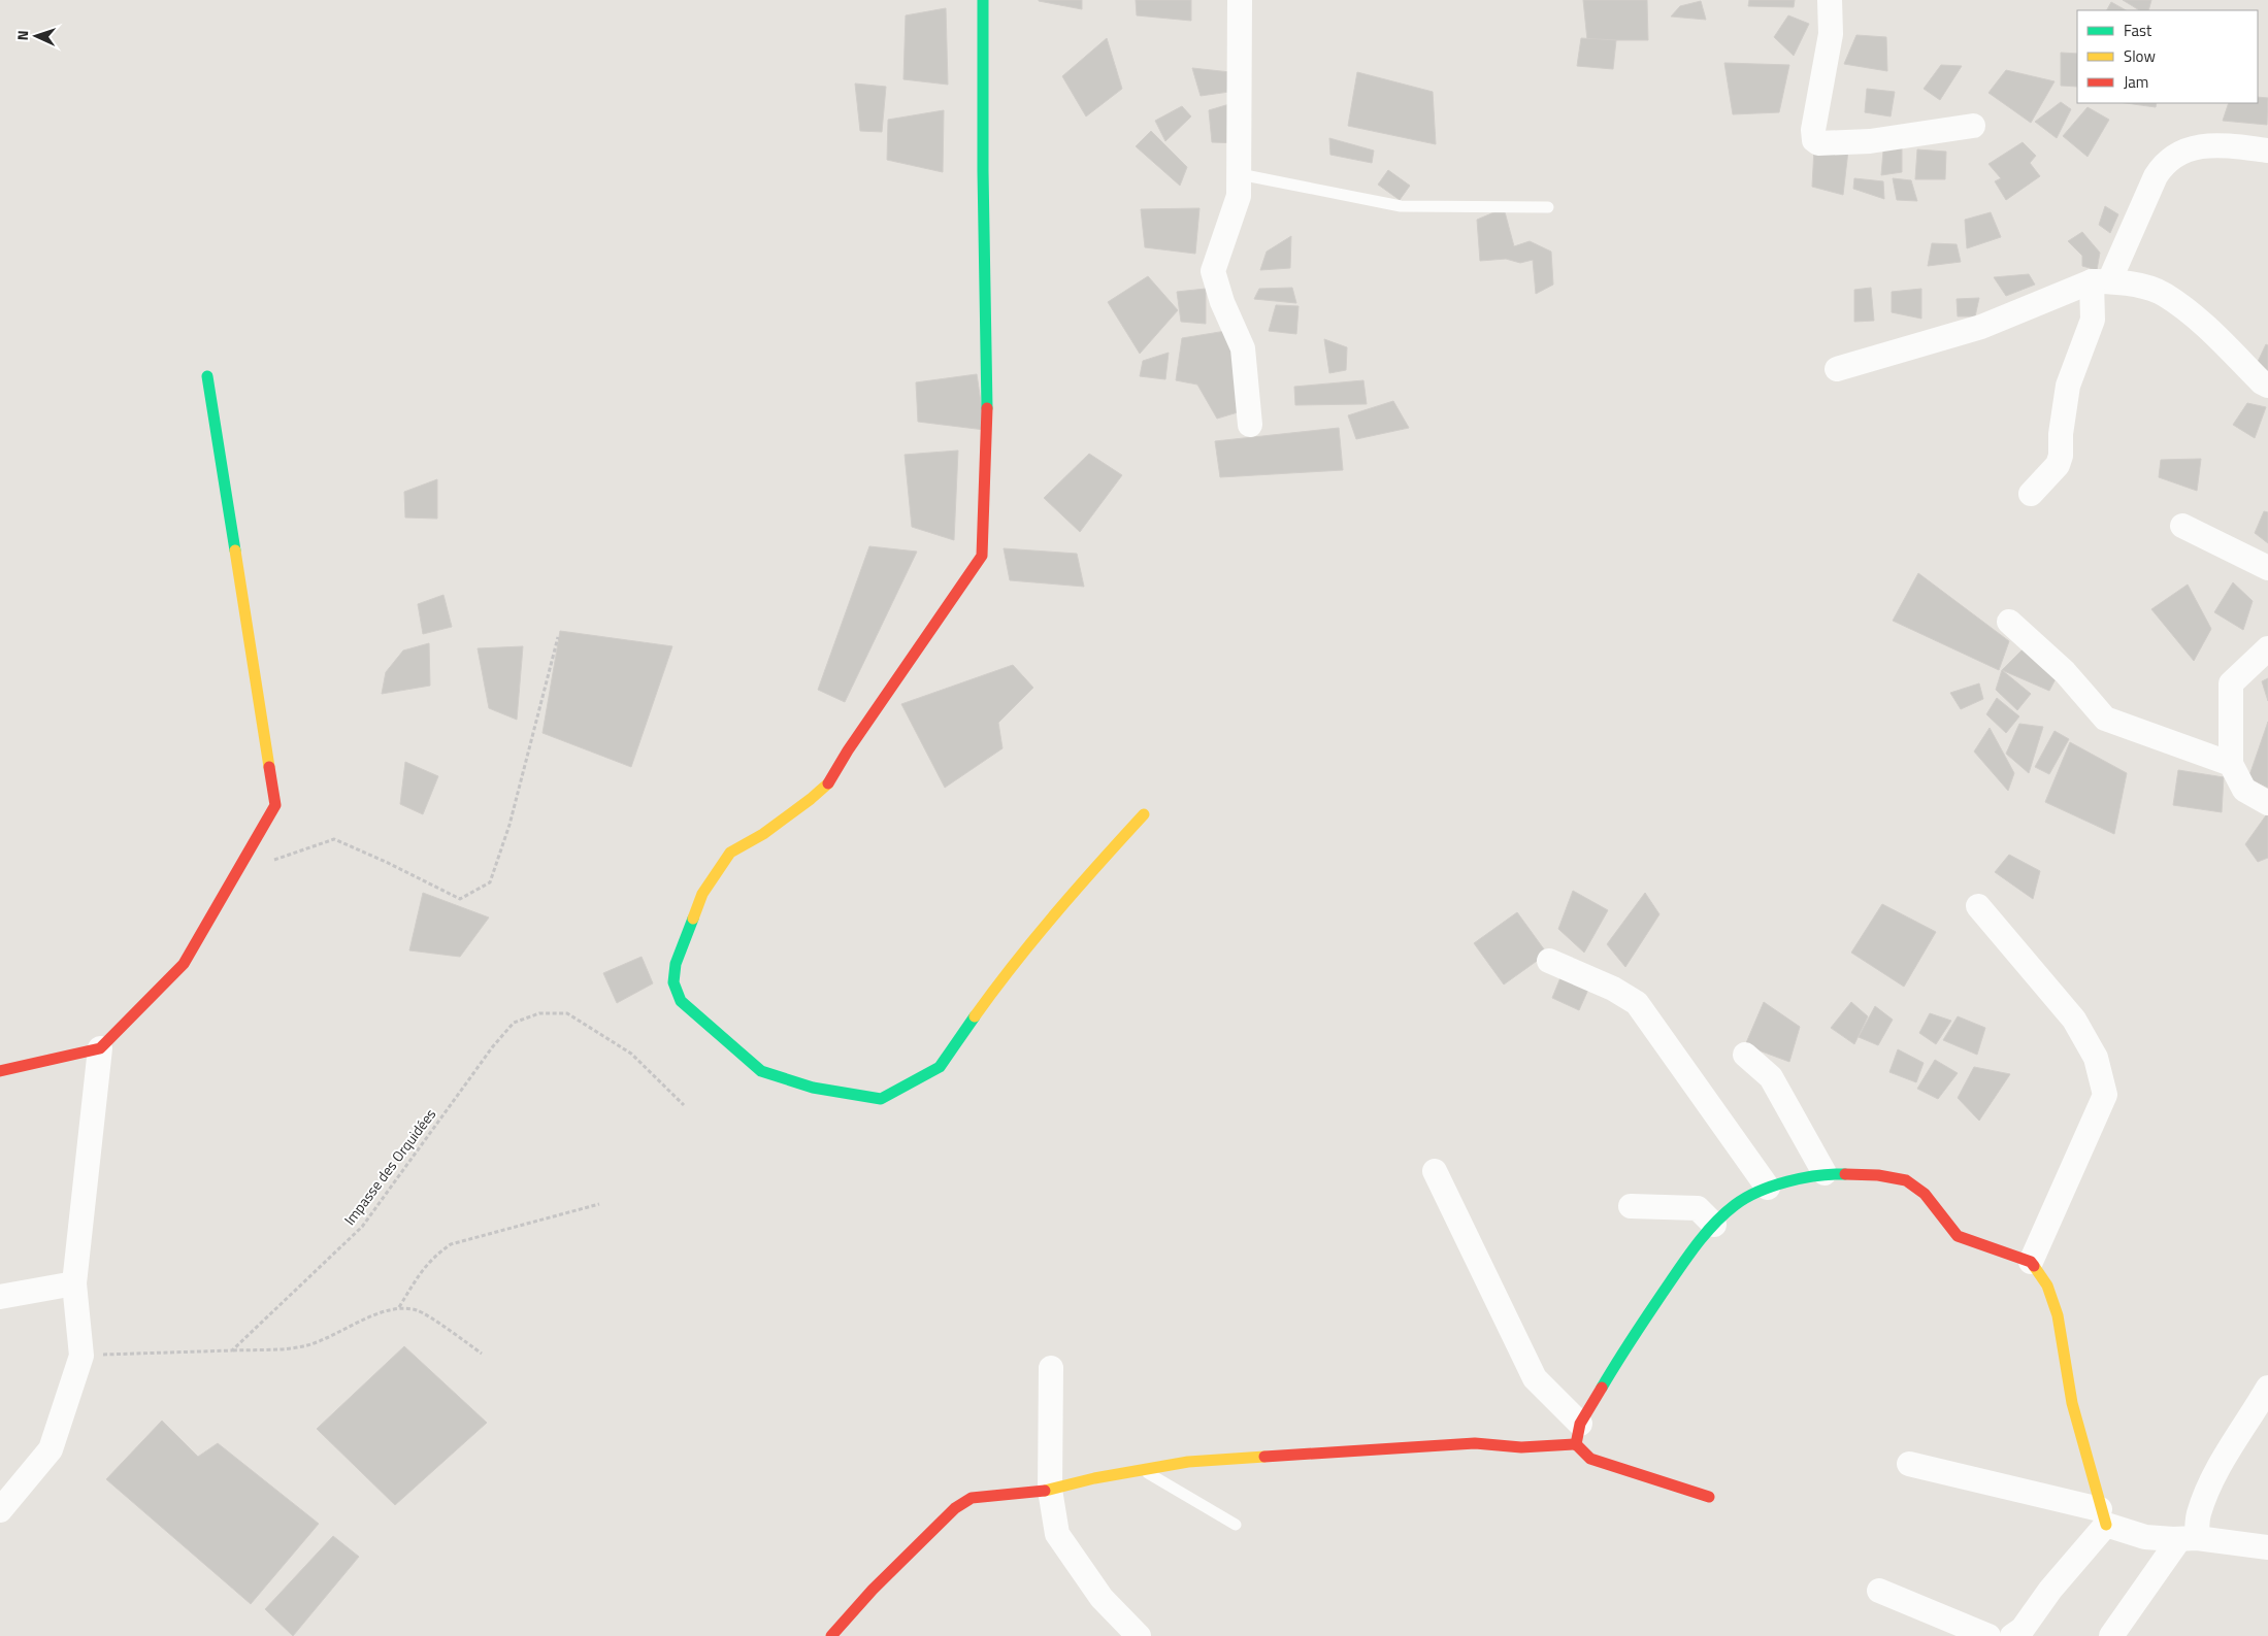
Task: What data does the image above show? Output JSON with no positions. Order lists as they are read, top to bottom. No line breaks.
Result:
{"streets":{"path":["Impasse des Orquidées"]},"legend":["Fast","Slow","Jam"],"north":"left"}
